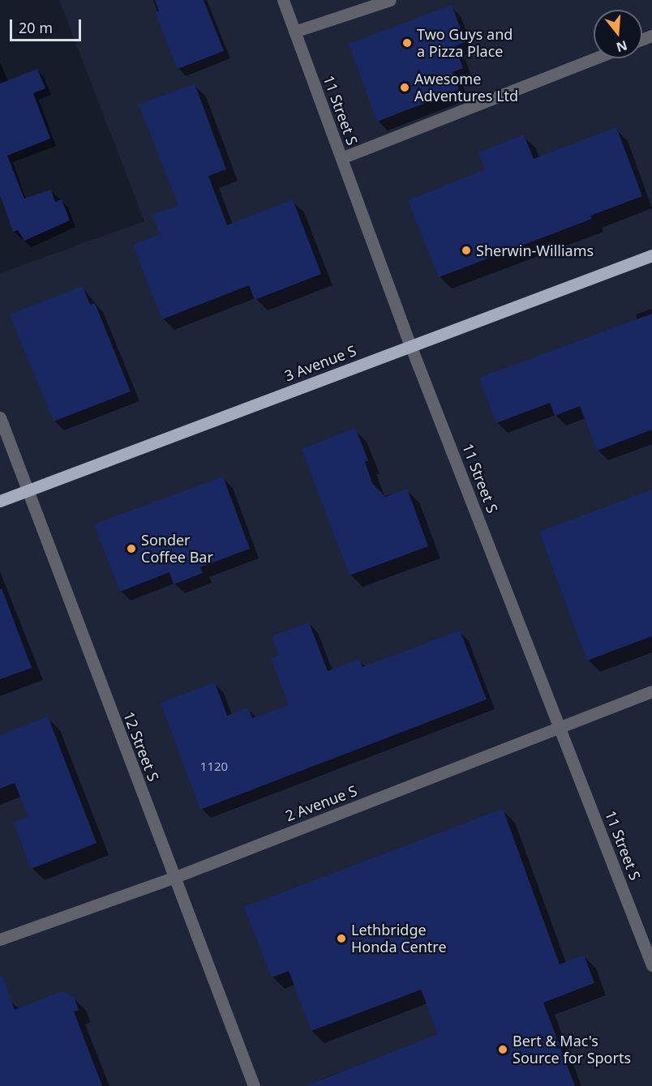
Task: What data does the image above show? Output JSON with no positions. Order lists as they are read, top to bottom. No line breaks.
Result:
{"streets":{"main road":["3 Avenue S"],"street":["11 Street S","12 Street S","2 Avenue S"]},"crossings":[["11 Street S","3 Avenue S"],["11 Street S","2 Avenue S"],["3 Avenue S","12 Street S"],["12 Street S","2 Avenue S"]],"places":["Two Guys and a Pizza Place","Awesome Adventures Ltd","Sherwin-Williams","Sonder Coffee Bar","Lethbridge Honda Centre","Bert & Mac's Source for Sports"],"house_numbers":["1120"],"scale_bar":"20 m","north":"bottom"}
